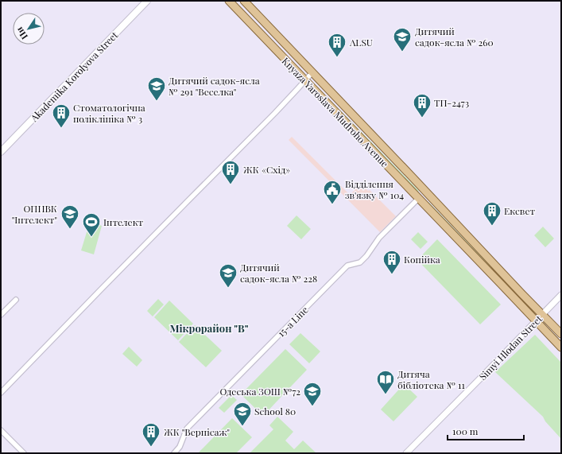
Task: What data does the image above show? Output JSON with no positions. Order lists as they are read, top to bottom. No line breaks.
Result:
{"streets":{"main road":["Akademika Korolyova Street","Knyaza Yaroslava Mudroho Avenue"],"street":["15-a Line","Simyi Hlodan Street"]},"crossings":[["Knyaza Yaroslava Mudroho Avenue","15-a Line"],["Knyaza Yaroslava Mudroho Avenue","Simyi Hlodan Street"]],"districts":["Мікрорайон \"В\""],"places":{"school or university":["Дитячий садок-ясла № 260","Дитячий садок-ясла № 291 \"Веселка\"","ОПНВК \"Інтелект\"","Дитячий садок-ясла № 228","Одеська ЗОШ №72","School 80"],"building":["ALSU","ТП-2473","Стоматологічна поліклініка № 3","ЖК «Схід»","Ексвет","Копійка","ЖК \"Вернісаж\""],"public building":["Відділення зв'язку № 104"],"sports":["Інтелект"],"library":["Дитяча бібліотека № 11"]},"scale_bar":"100 m","north":"bottom left"}
